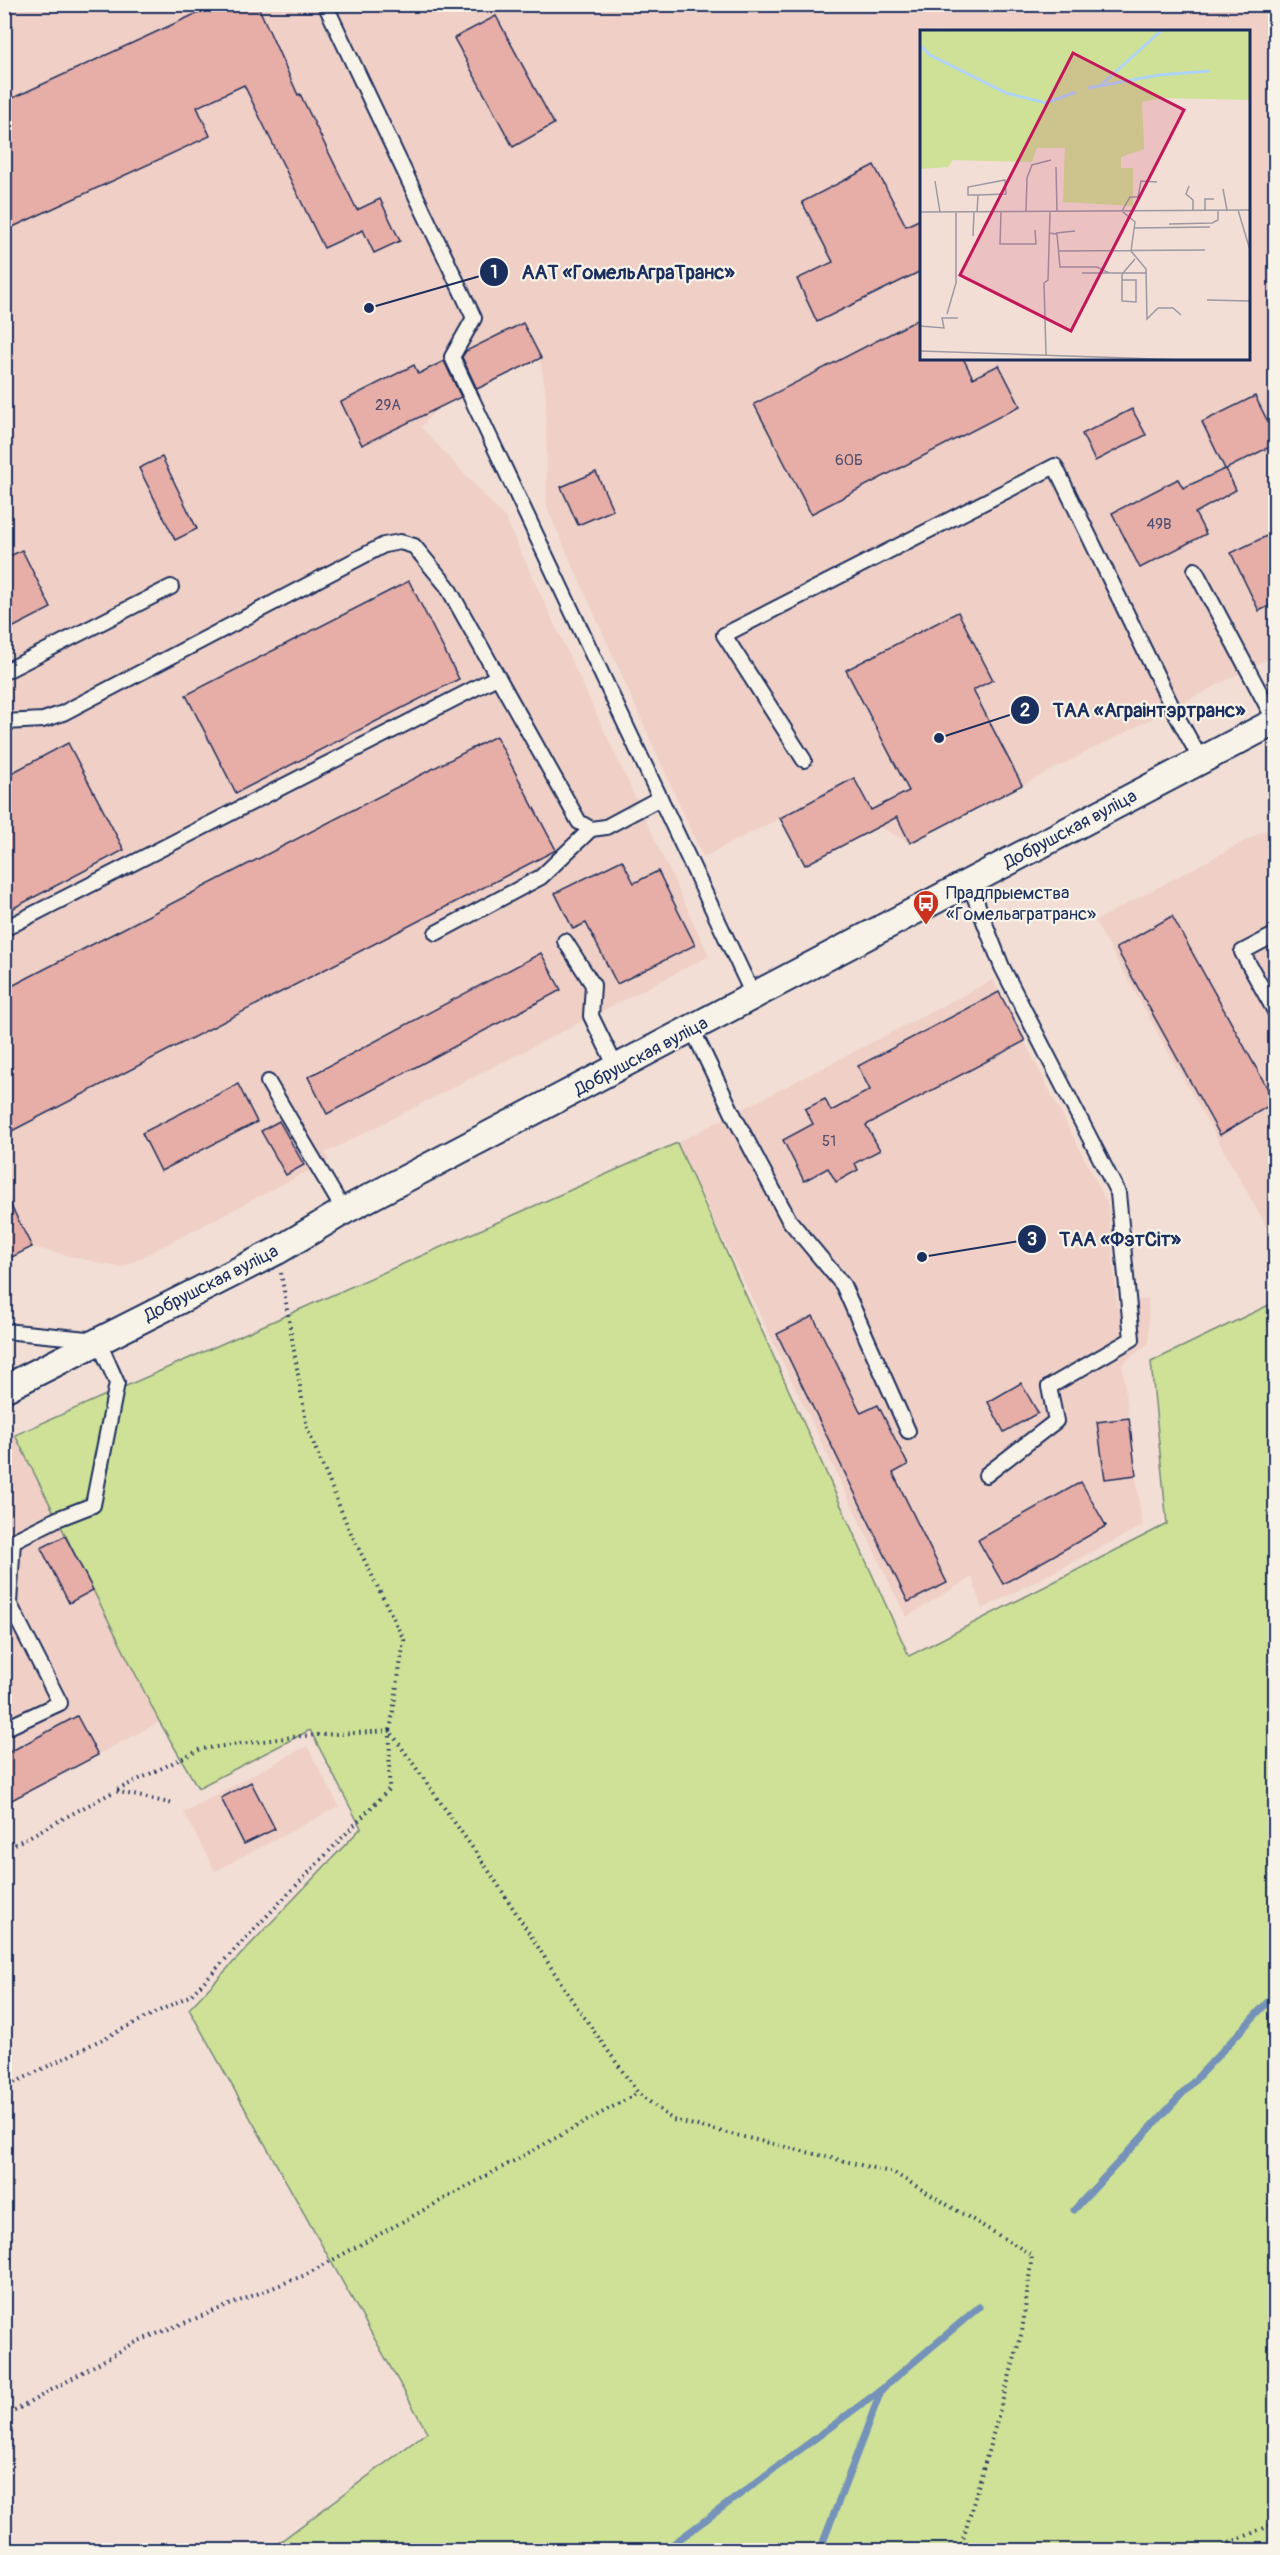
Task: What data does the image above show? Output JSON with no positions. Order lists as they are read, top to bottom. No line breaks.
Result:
{"streets":{"street":["Добрушская вуліца"]},"places":{"other":["ААТ «ГомельАграТранс»","ТАА «Аграінтэртранс»","ТАА «ФэтСіт»"],"bus stop":["Прадпрыемства «Гомельагратранс»"]},"house_numbers":["29А","60Б","49В","51"]}
